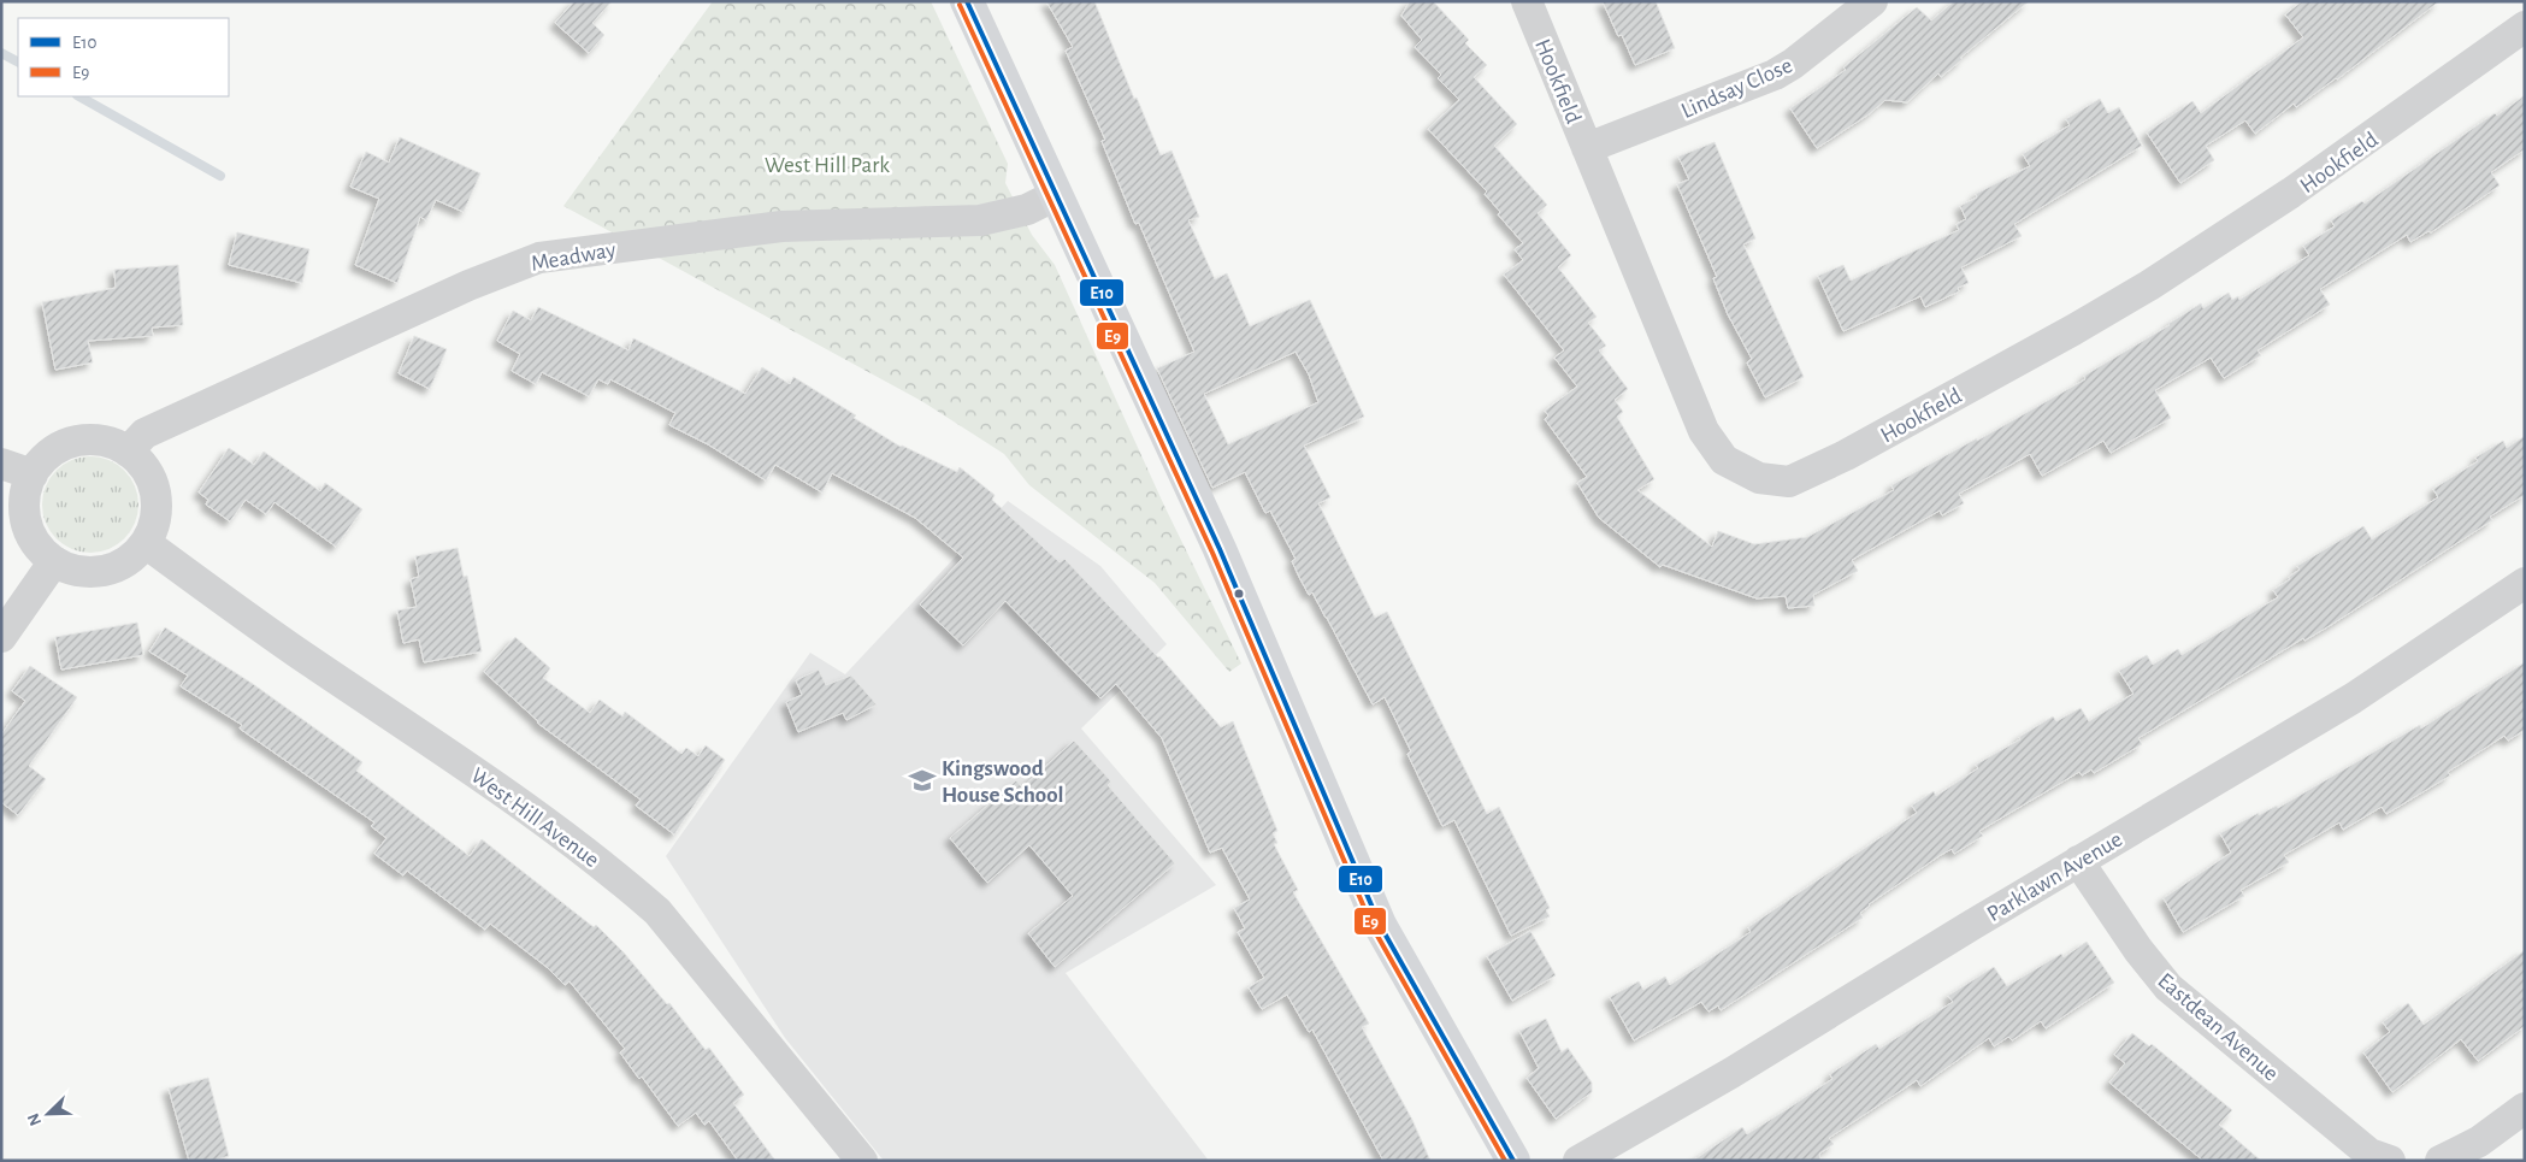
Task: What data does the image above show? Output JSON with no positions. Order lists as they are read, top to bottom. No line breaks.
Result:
{"streets":{"street":["Hookfield","Lindsay Close","Meadway","West Hill Avenue","Parklawn Avenue","Eastdean Avenue"]},"crossings":[["Hookfield","Lindsay Close"],["Meadway","West Hill Avenue"],["Parklawn Avenue","Eastdean Avenue"]],"parks":["West Hill Park"],"places":{"school or university":["Kingswood House School"]},"lines":["transit line E10","transit line E9"],"legend":["E10","E9"],"north":"bottom left"}
